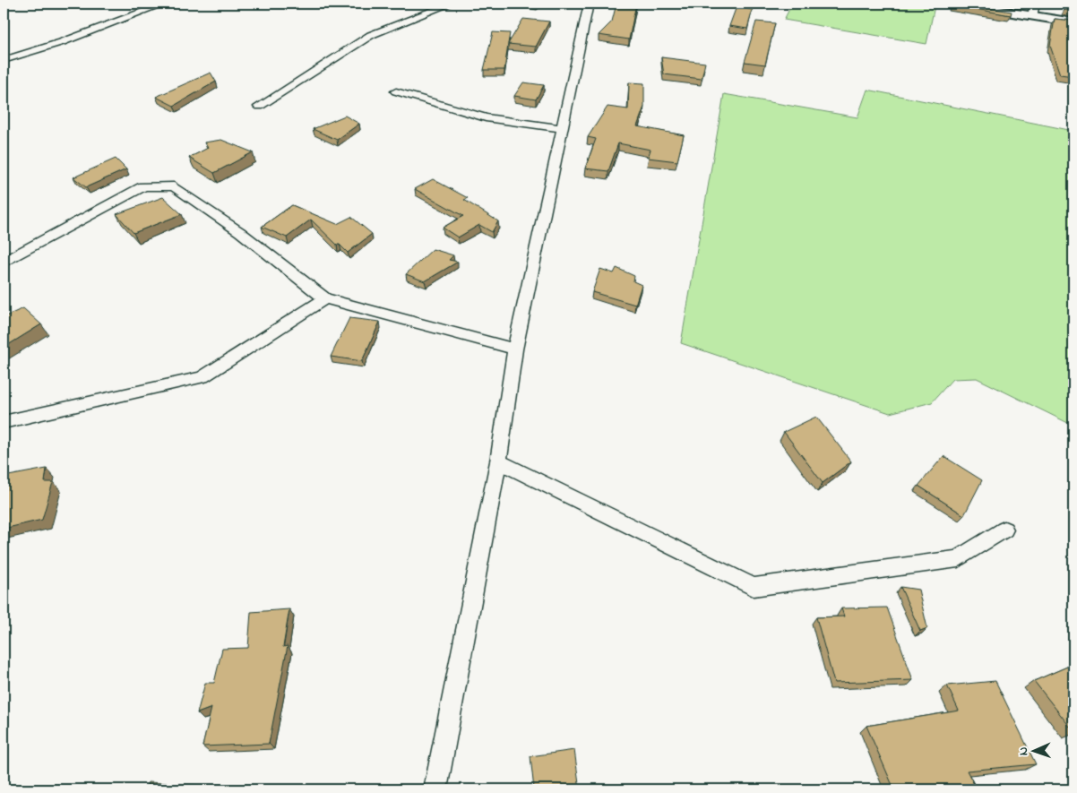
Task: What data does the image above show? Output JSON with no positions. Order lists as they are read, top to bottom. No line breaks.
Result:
{"north":"left"}
